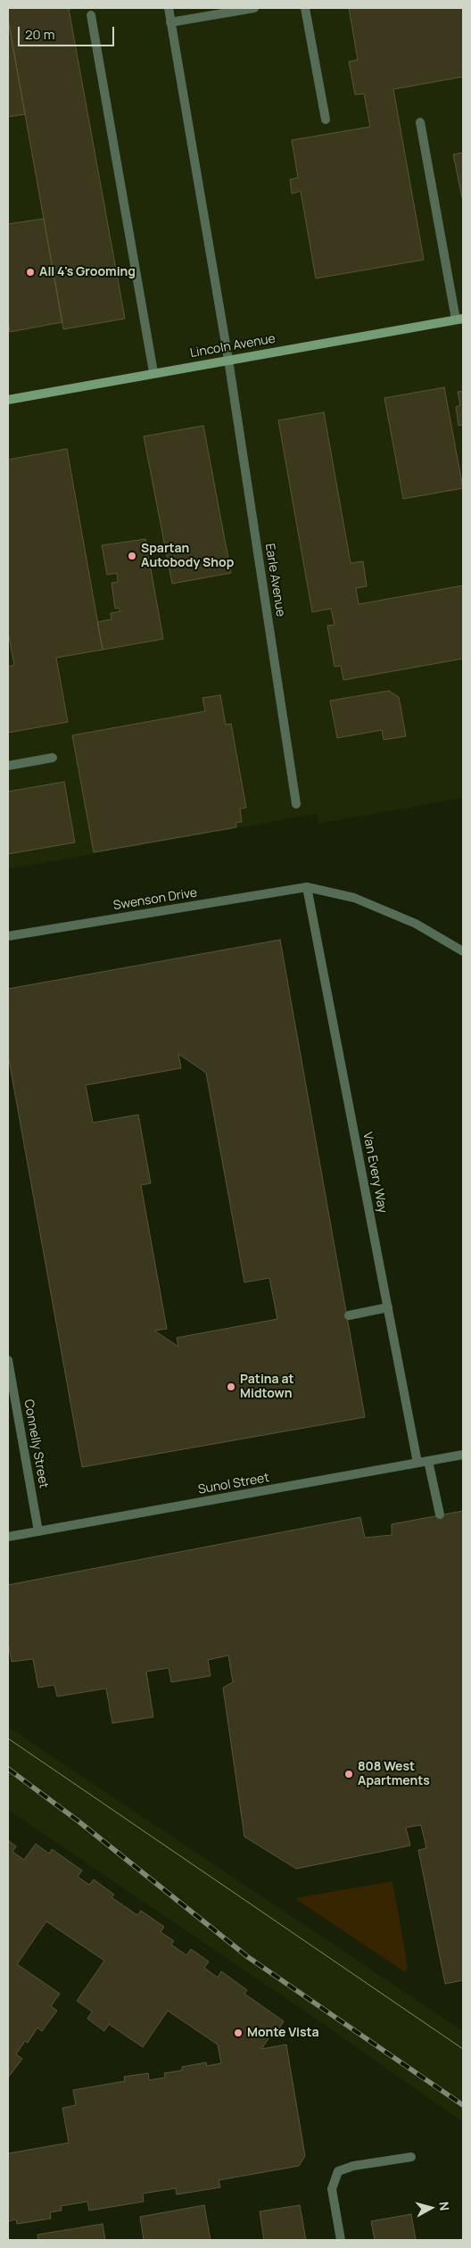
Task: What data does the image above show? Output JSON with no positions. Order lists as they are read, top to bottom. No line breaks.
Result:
{"streets":{"main road":["Lincoln Avenue"],"street":["Earle Avenue","Swenson Drive","Van Every Way","Connelly Street","Sunol Street"]},"crossings":[["Lincoln Avenue","Earle Avenue"],["Swenson Drive","Van Every Way"],["Van Every Way","Sunol Street"],["Connelly Street","Sunol Street"]],"places":["All 4's Grooming","Spartan Autobody Shop","Patina at Midtown","808 West Apartments","Monte Vista"],"scale_bar":"20 m","north":"right"}
